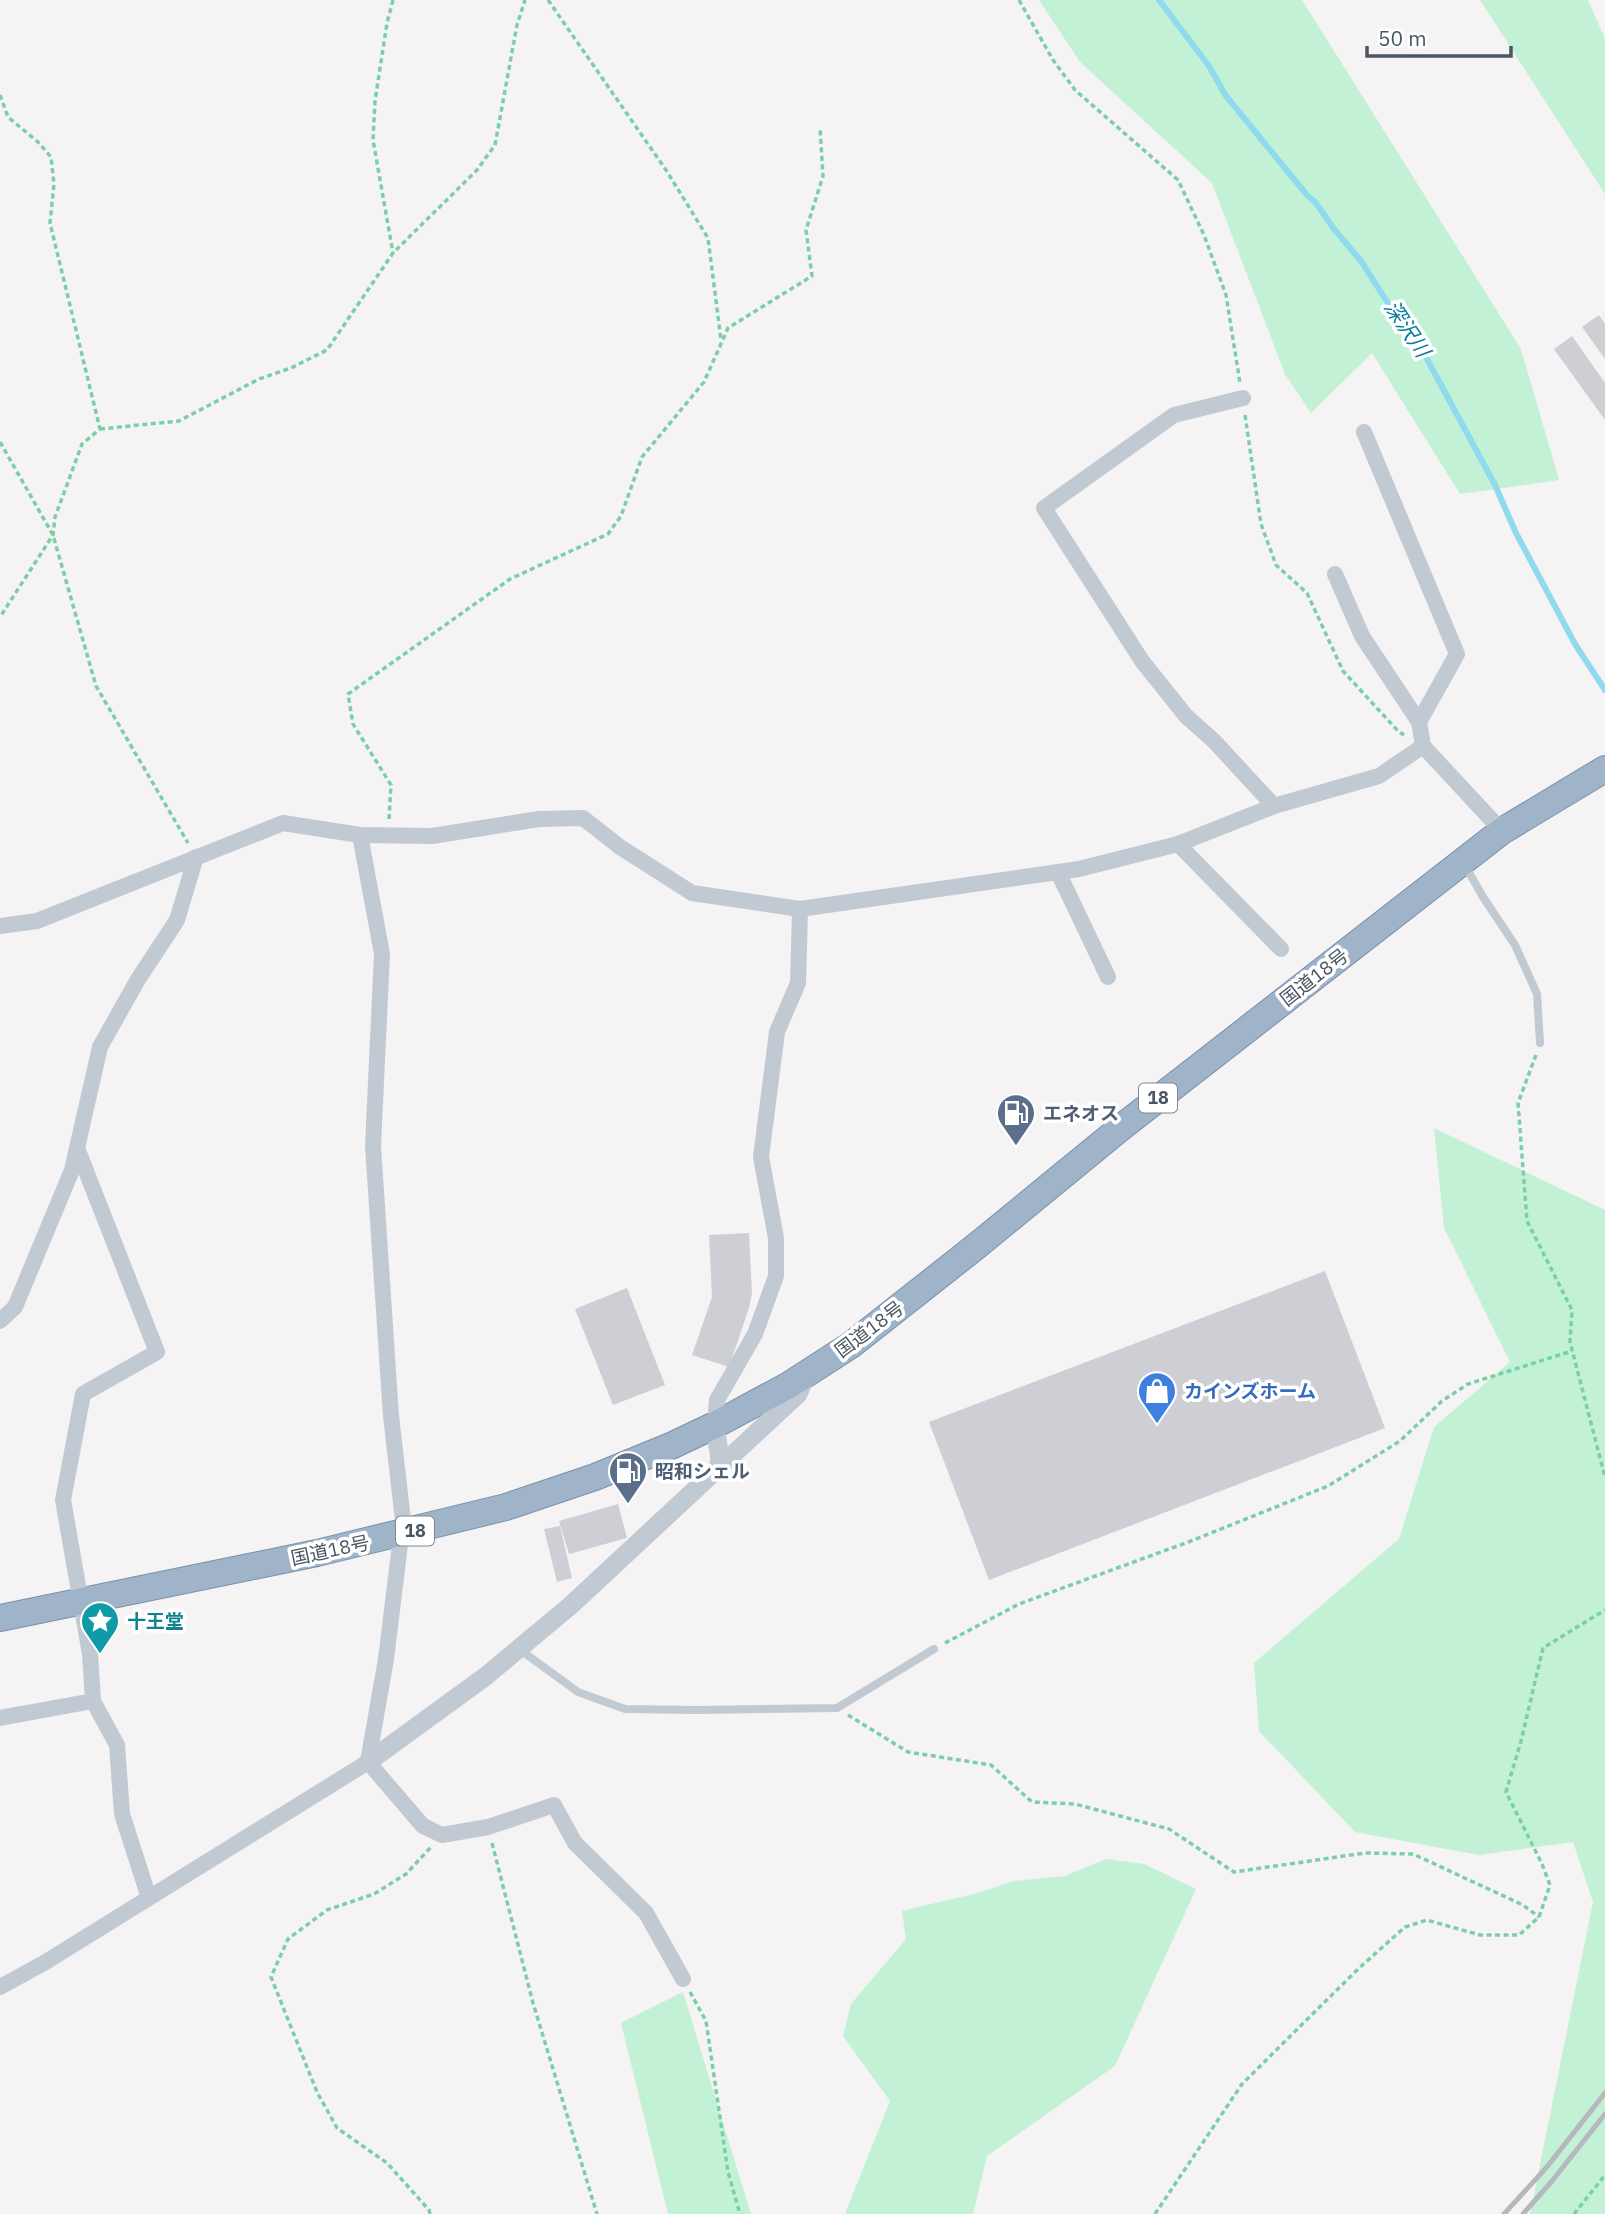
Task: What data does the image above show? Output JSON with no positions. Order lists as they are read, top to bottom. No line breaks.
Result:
{"streets":{"highway":["国道18号","18"]},"water":["深沢川"],"places":{"fuel station":["エネオス","昭和シェル"],"shop":["カインズホーム"],"place":["十王堂"]},"scale_bar":"50 m"}
